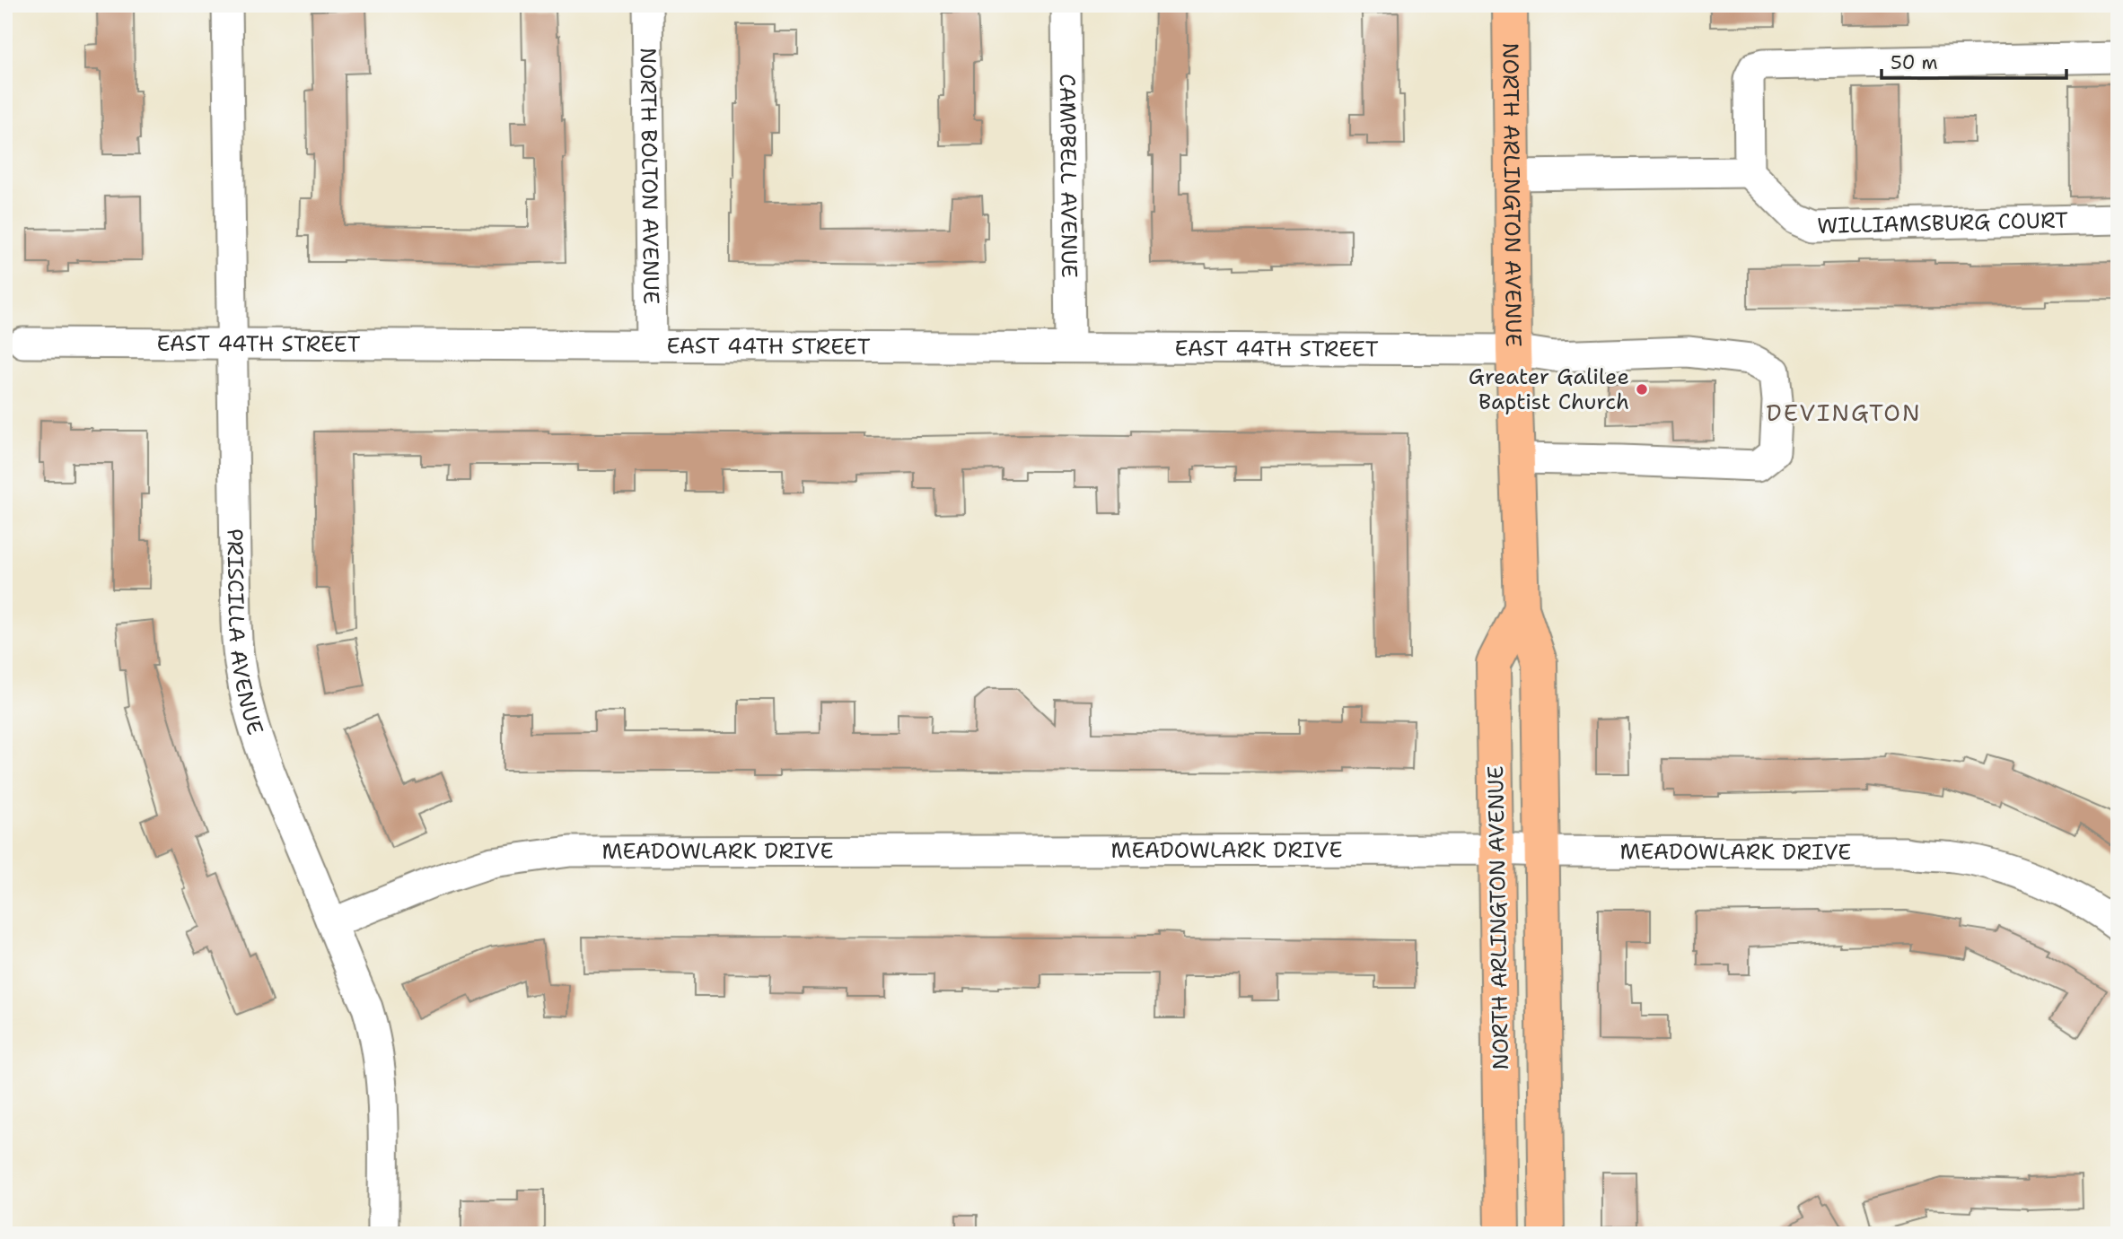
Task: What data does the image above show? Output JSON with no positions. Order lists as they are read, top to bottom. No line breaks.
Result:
{"streets":{"main road":["NORTH ARLINGTON AVENUE"],"street":["NORTH BOLTON AVENUE","CAMPBELL AVENUE","WILLIAMSBURG COURT","EAST 44TH STREET","PRISCILLA AVENUE","MEADOWLARK DRIVE"]},"crossings":[["NORTH BOLTON AVENUE","EAST 44TH STREET"],["CAMPBELL AVENUE","EAST 44TH STREET"],["NORTH ARLINGTON AVENUE","EAST 44TH STREET"],["NORTH ARLINGTON AVENUE","MEADOWLARK DRIVE"],["EAST 44TH STREET","PRISCILLA AVENUE"],["PRISCILLA AVENUE","MEADOWLARK DRIVE"]],"districts":["DEVINGTON"],"places":["Greater Galilee Baptist Church"],"scale_bar":"50 m"}
